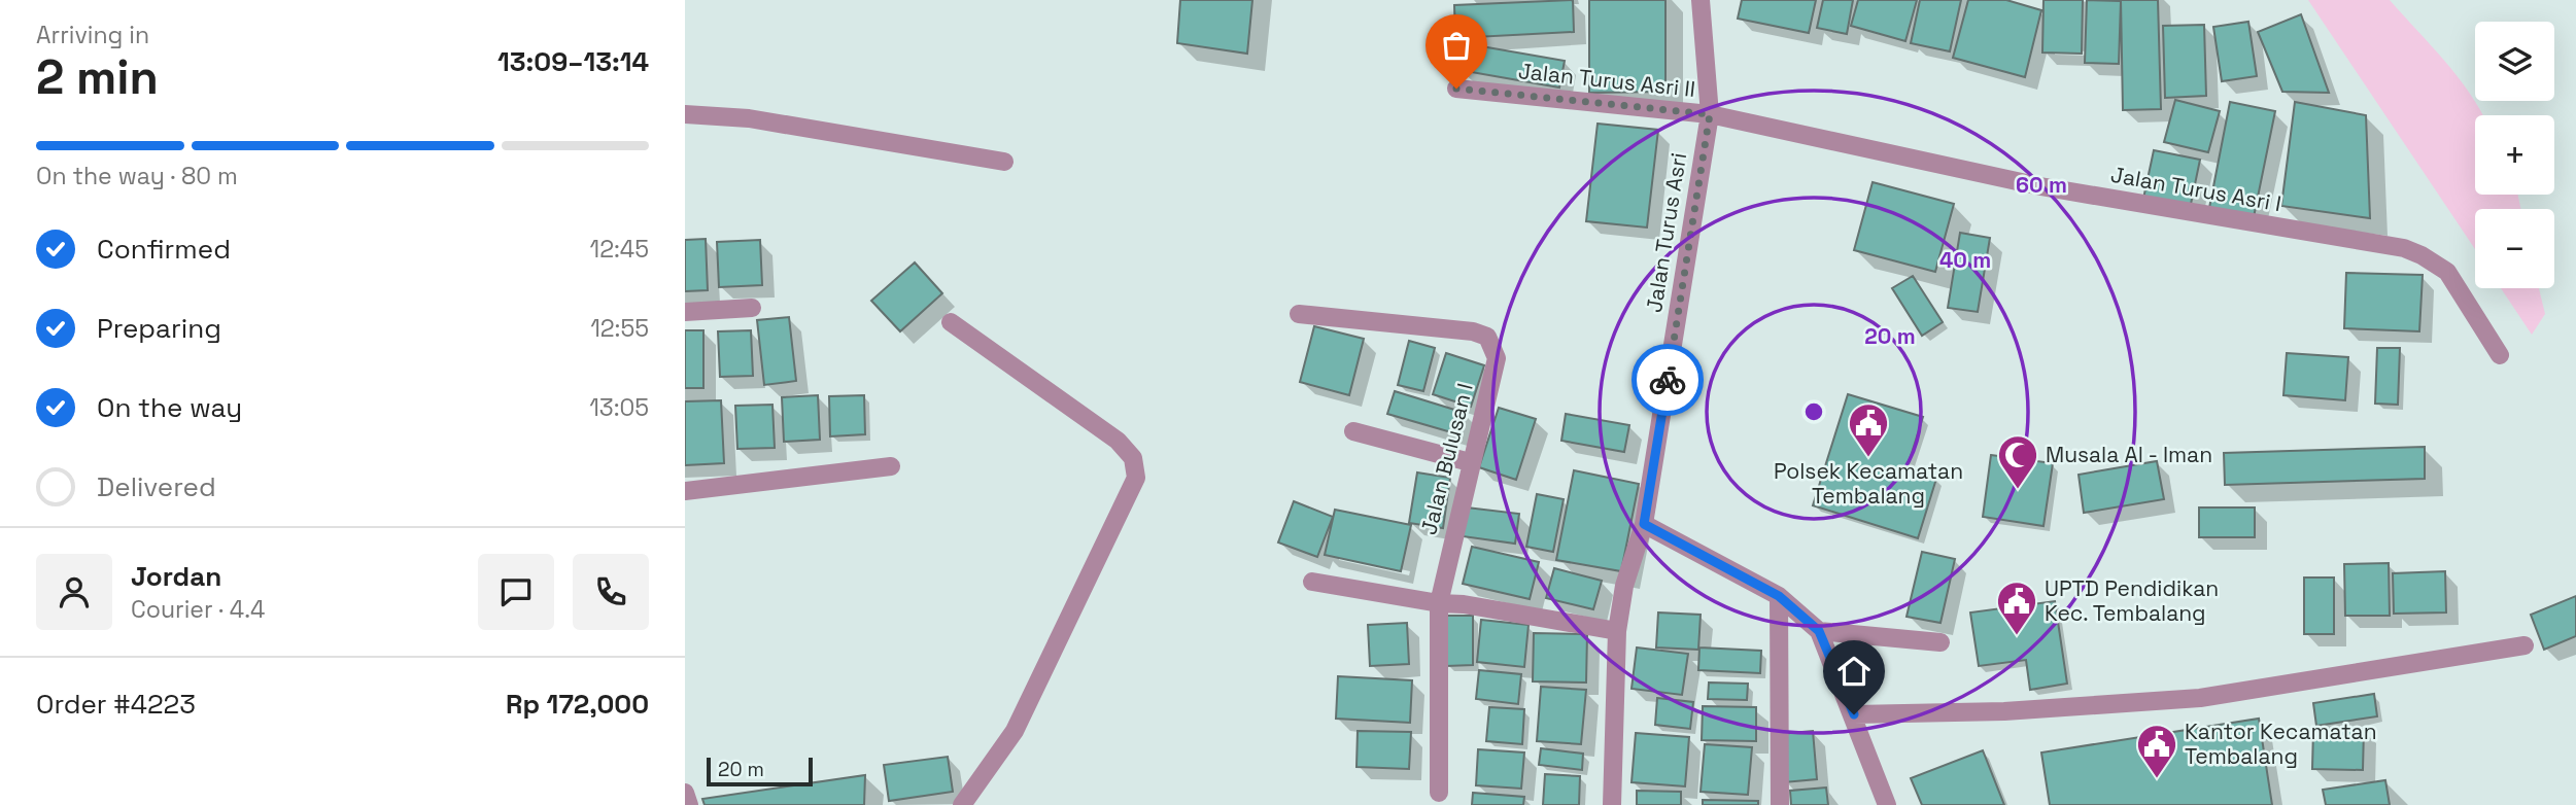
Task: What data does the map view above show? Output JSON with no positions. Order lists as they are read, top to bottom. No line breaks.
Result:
{"streets":{"street":["Jalan Turus Asri II","Jalan Turus Asri I","Jalan Turus Asri","Jalan Bulusan I"]},"crossings":[["Jalan Turus Asri II","Jalan Turus Asri I"],["Jalan Turus Asri II","Jalan Turus Asri"],["Jalan Turus Asri I","Jalan Turus Asri"]],"places":{"public building":["Polsek Kecamatan Tembalang","UPTD Pendidikan Kec. Tembalang","Kantor Kecamatan Tembalang"],"mosque":["Musala Al - Iman"]},"scale_bar":"20 m","page":{"heading":["2 min","Arriving in","13:09–13:14"],"panel":["Jordan","Courier · 4.4","Order #4223","Rp 172,000"],"map_buttons":["+","−"],"bar":"On the way · 80 m","list":[["Confirmed","12:45"],["Preparing","12:55"],["On the way","13:05"],"Delivered"],"scale":"20 m"},"rings":["60 m","40 m","20 m"]}
